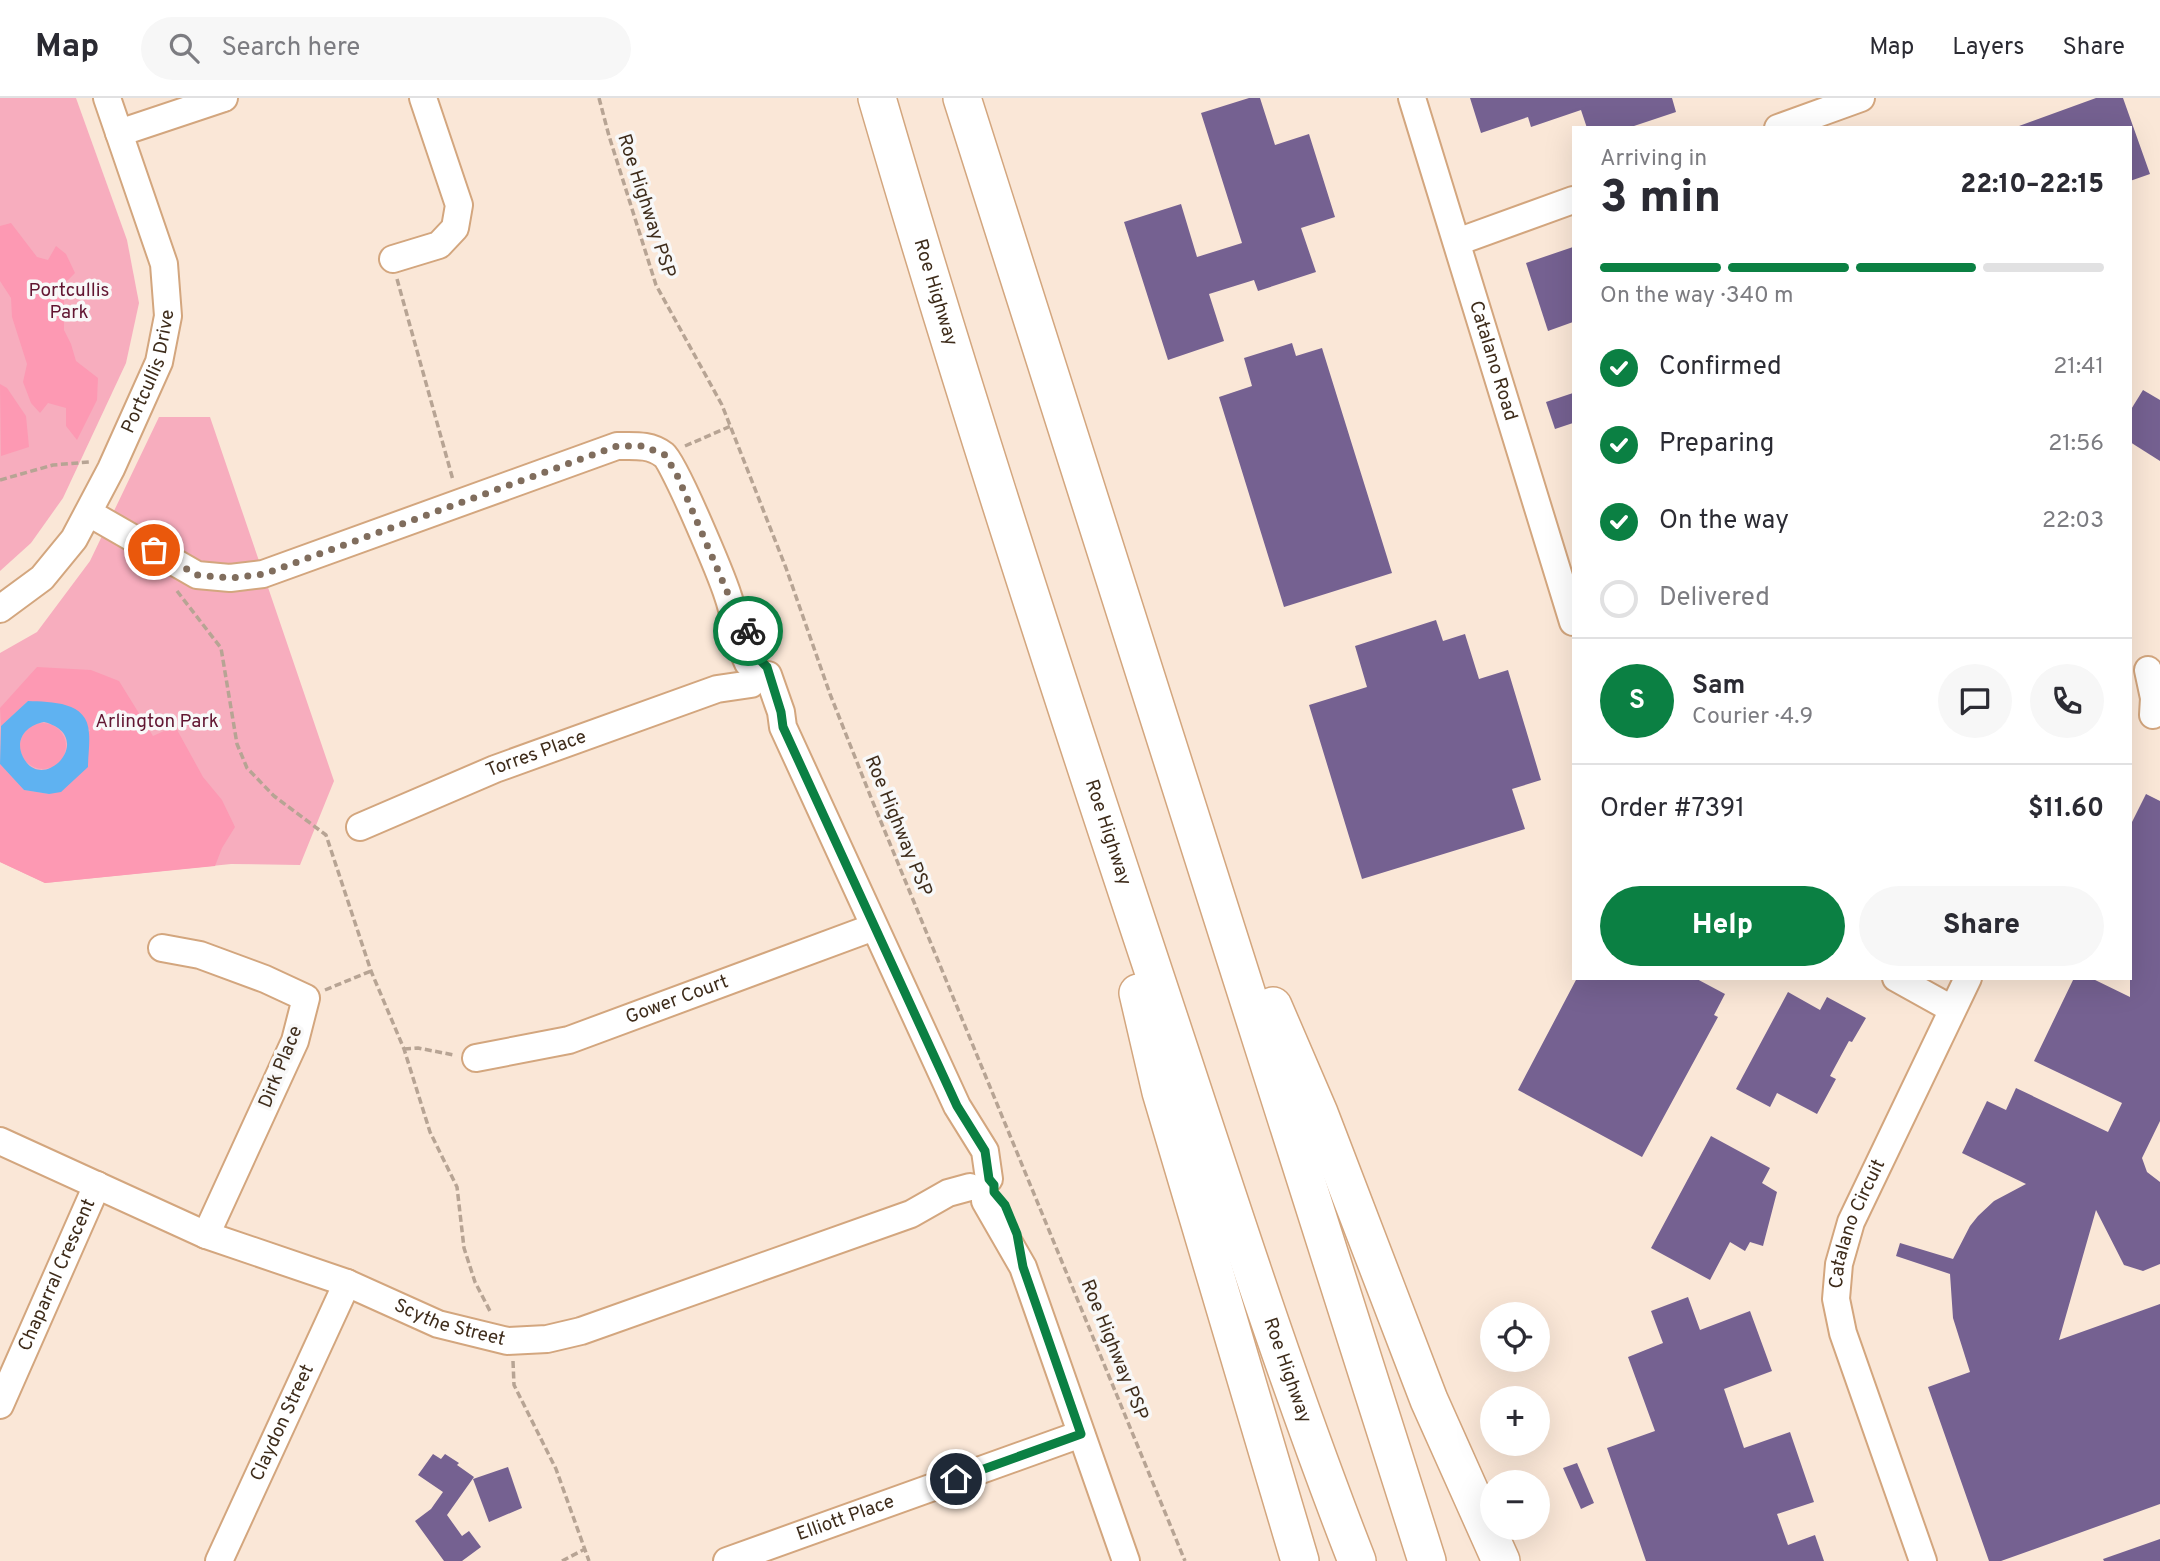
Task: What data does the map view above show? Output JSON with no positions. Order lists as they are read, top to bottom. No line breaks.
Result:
{"streets":{"highway":["Roe Highway"],"street":["Catalano Road","Portcullis Drive","Torres Place","Gower Court","Dirk Place","Catalano Circuit","Chaparral Crescent","Scythe Street","Claydon Street","Elliott Place"],"path":["Roe Highway PSP"]},"crossings":[["Dirk Place","Scythe Street"],["Chaparral Crescent","Scythe Street"],["Scythe Street","Claydon Street"]],"parks":["Portcullis Park","Arlington Park"],"page":{"header":"Map","search":"Search here","nav":["Map","Layers","Share"],"heading":["3 min","Arriving in","22:10–22:15"],"panel":["Sam","Courier · 4.9","Order #7391","$11.60"],"bar":"On the way · 340 m","list":[["Confirmed","21:41"],["Preparing","21:56"],["On the way","22:03"],"Delivered"],"round":"S","buttons":["Help","Share"],"map_buttons":["+","−"]}}
